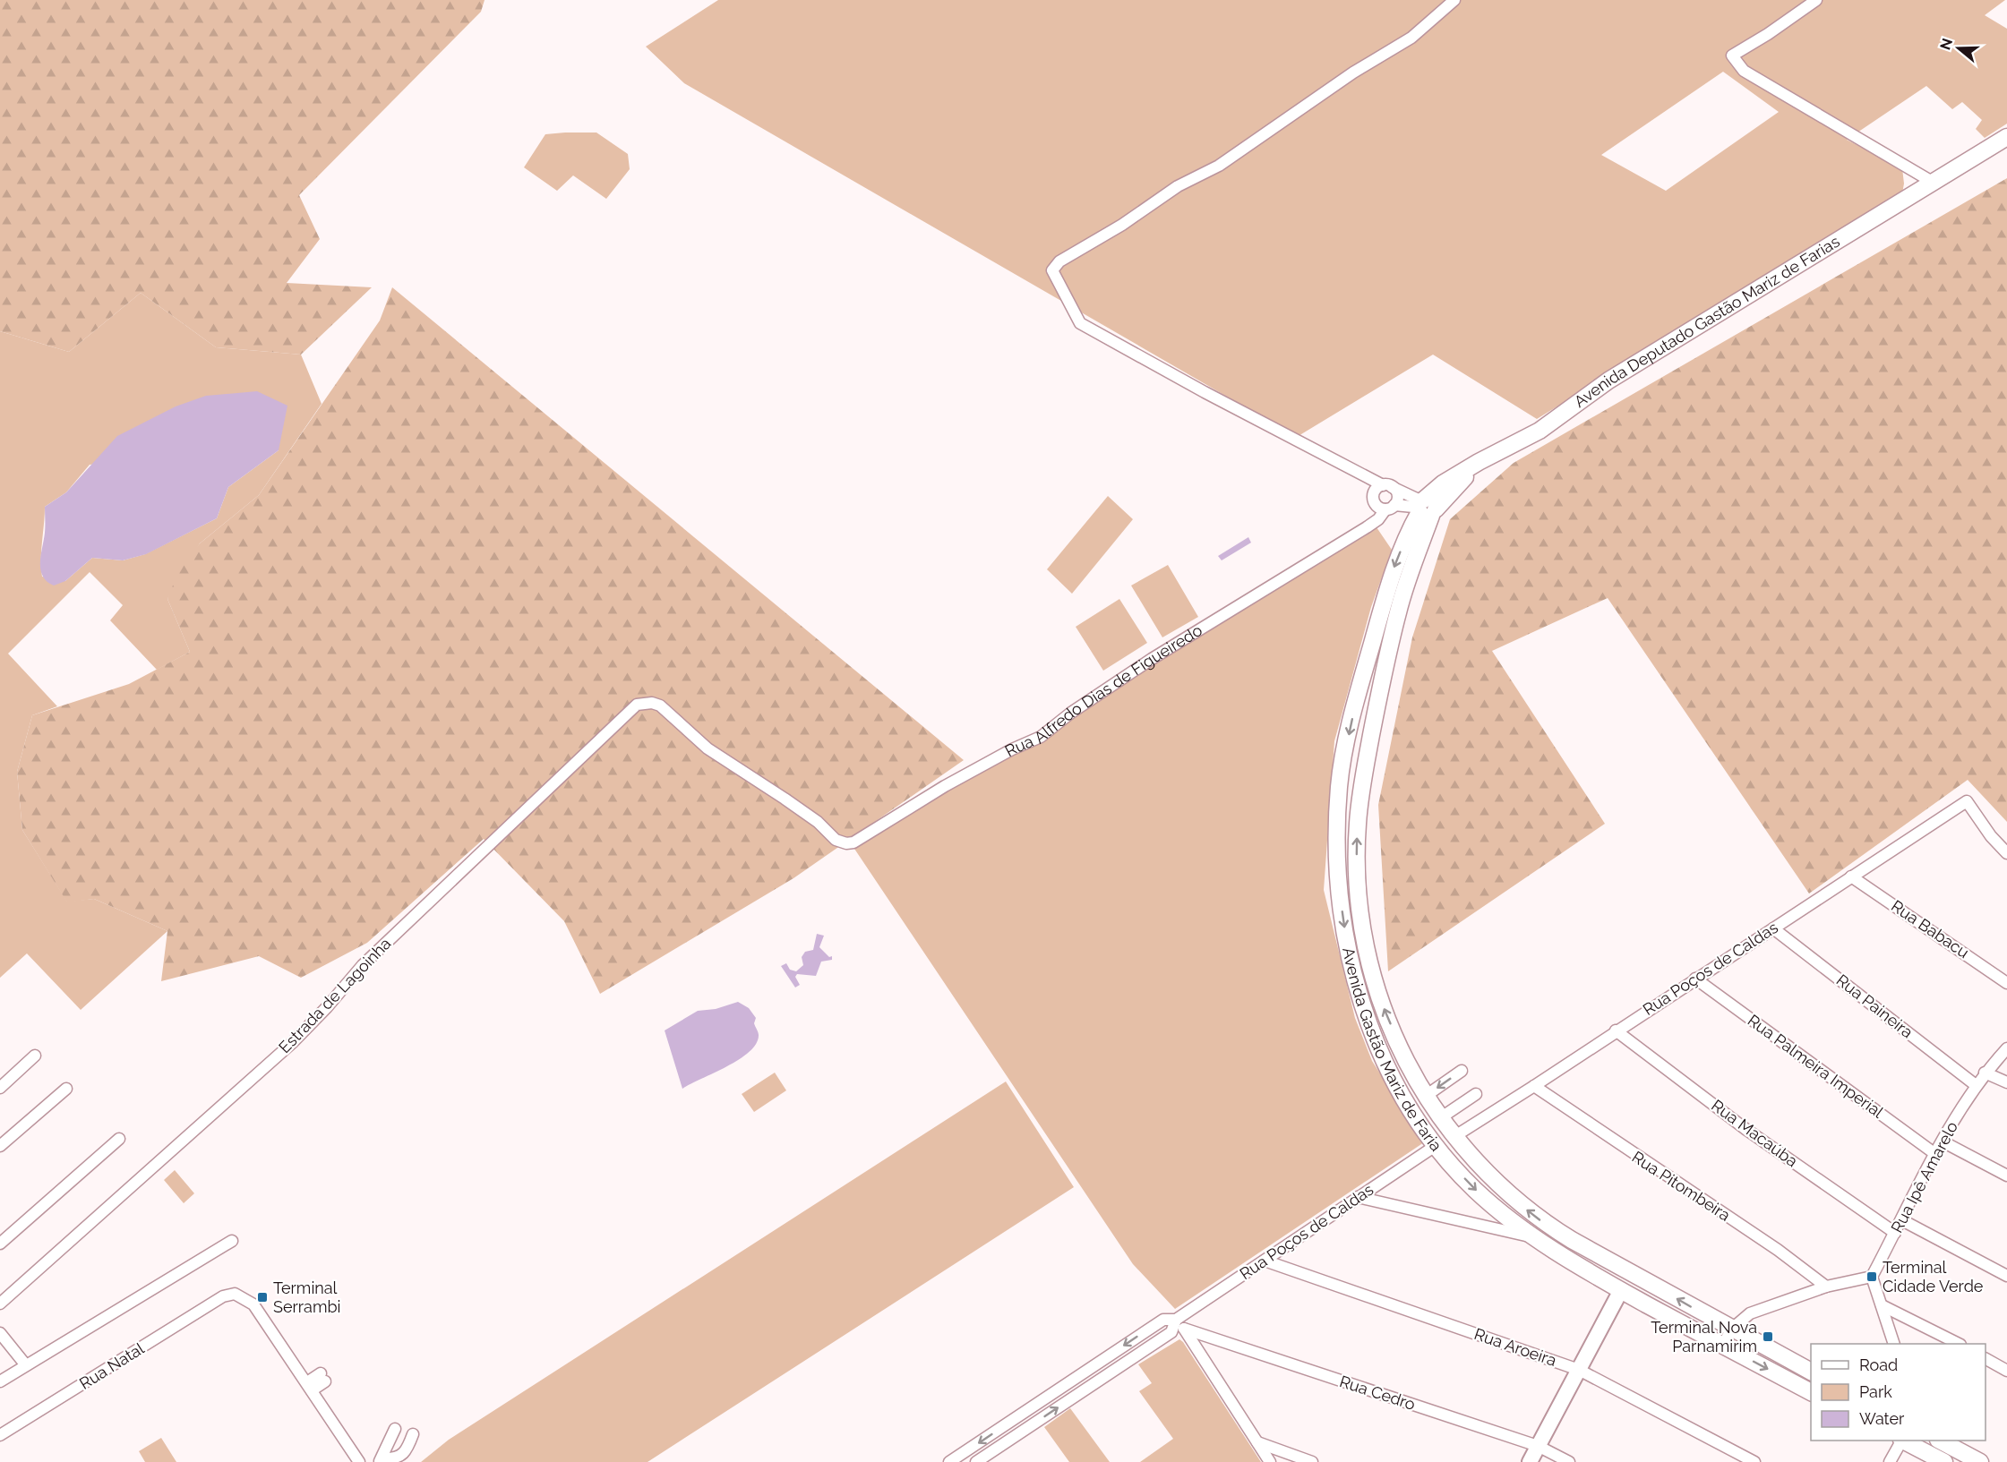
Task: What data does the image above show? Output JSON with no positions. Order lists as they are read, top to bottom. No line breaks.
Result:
{"streets":{"main road":["Avenida Deputado Gastão Mariz de Farias","Avenida Gastão Mariz de Faria"],"street":["Rua Alfredo Dias de Figueiredo","Rua Babacu","Rua Poços de Caldas","Estrada de Lagoinha","Rua Paineira","Rua Palmeira Imperial","Rua Macaúba","Rua Ipê Amarelo","Rua Pitombeira","Rua Aroeira","Rua Natal","Rua Cedro"]},"crossings":[["Avenida Deputado Gastão Mariz de Farias","Avenida Gastão Mariz de Faria"],["Rua Alfredo Dias de Figueiredo","Estrada de Lagoinha"],["Rua Babacu","Rua Poços de Caldas"],["Rua Poços de Caldas","Rua Paineira"],["Rua Poços de Caldas","Avenida Gastão Mariz de Faria"],["Rua Poços de Caldas","Rua Palmeira Imperial"],["Rua Poços de Caldas","Rua Macaúba"],["Rua Poços de Caldas","Rua Pitombeira"],["Rua Poços de Caldas","Rua Aroeira"],["Rua Paineira","Rua Ipê Amarelo"],["Rua Palmeira Imperial","Rua Ipê Amarelo"],["Rua Macaúba","Rua Ipê Amarelo"]],"places":{"transit":["Terminal Cidade Verde","Terminal Serrambi","Terminal Nova Parnamirim"]},"legend":["Road","Park","Water"],"north":"left"}
